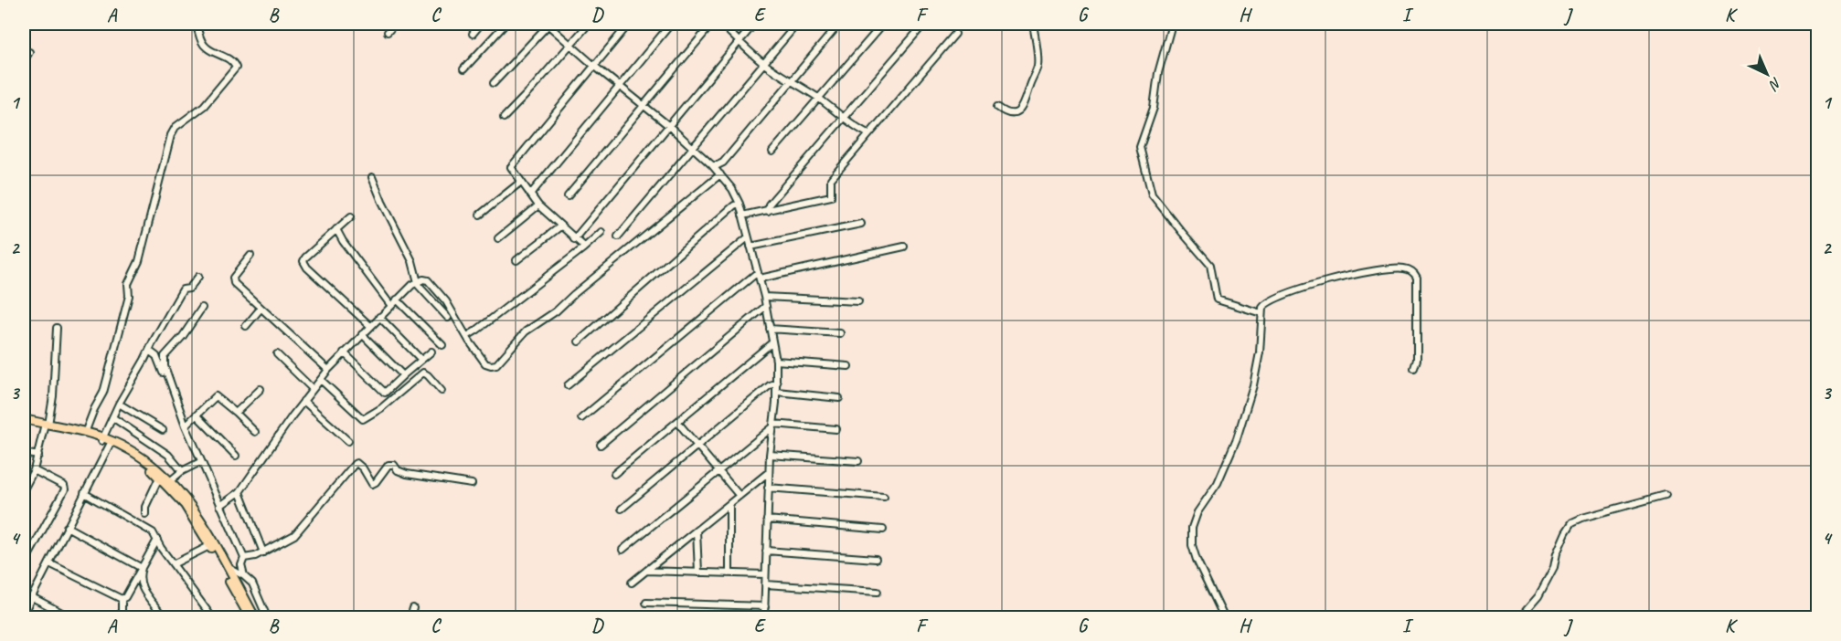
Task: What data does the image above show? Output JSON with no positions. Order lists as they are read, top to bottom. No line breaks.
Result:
{"north":"bottom right","grid":{"columns":["A","B","C","D","E","F","G","H","I","J","K"],"rows":["1","2","3","4"]}}
